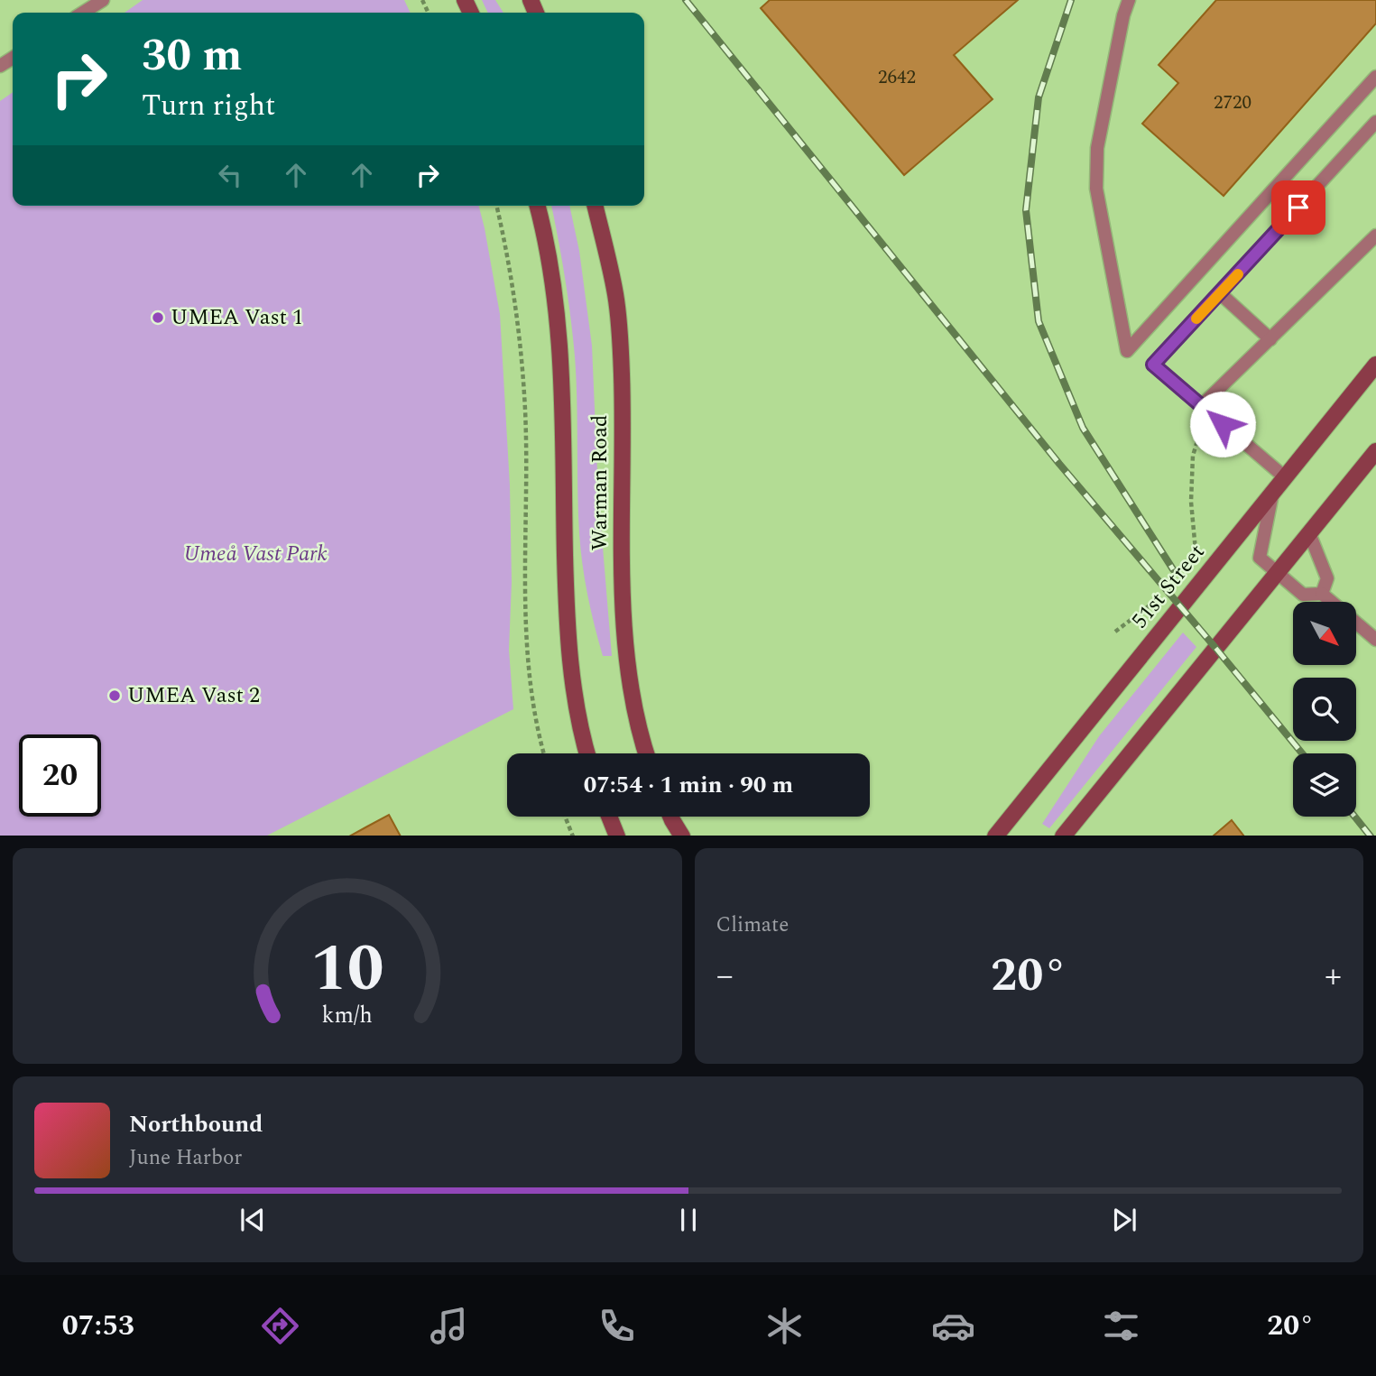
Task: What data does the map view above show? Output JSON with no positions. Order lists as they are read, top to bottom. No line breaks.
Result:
{"streets":{"main road":["Warman Road","51st Street"]},"parks":["Umeå Vast Park"],"places":["UMEA Vast 1","UMEA Vast 2"],"house_numbers":["2642","2720"],"north":"bottom right","page":{"turn":["30 m","Turn right"],"limit":"20","trip":"07:54 · 1 min · 90 m","tile":"Climate","heat":["−","20°","+"],"song":["Northbound","June Harbor"],"tabs":["07:53","20°"],"gauge":["10","km/h"]}}
